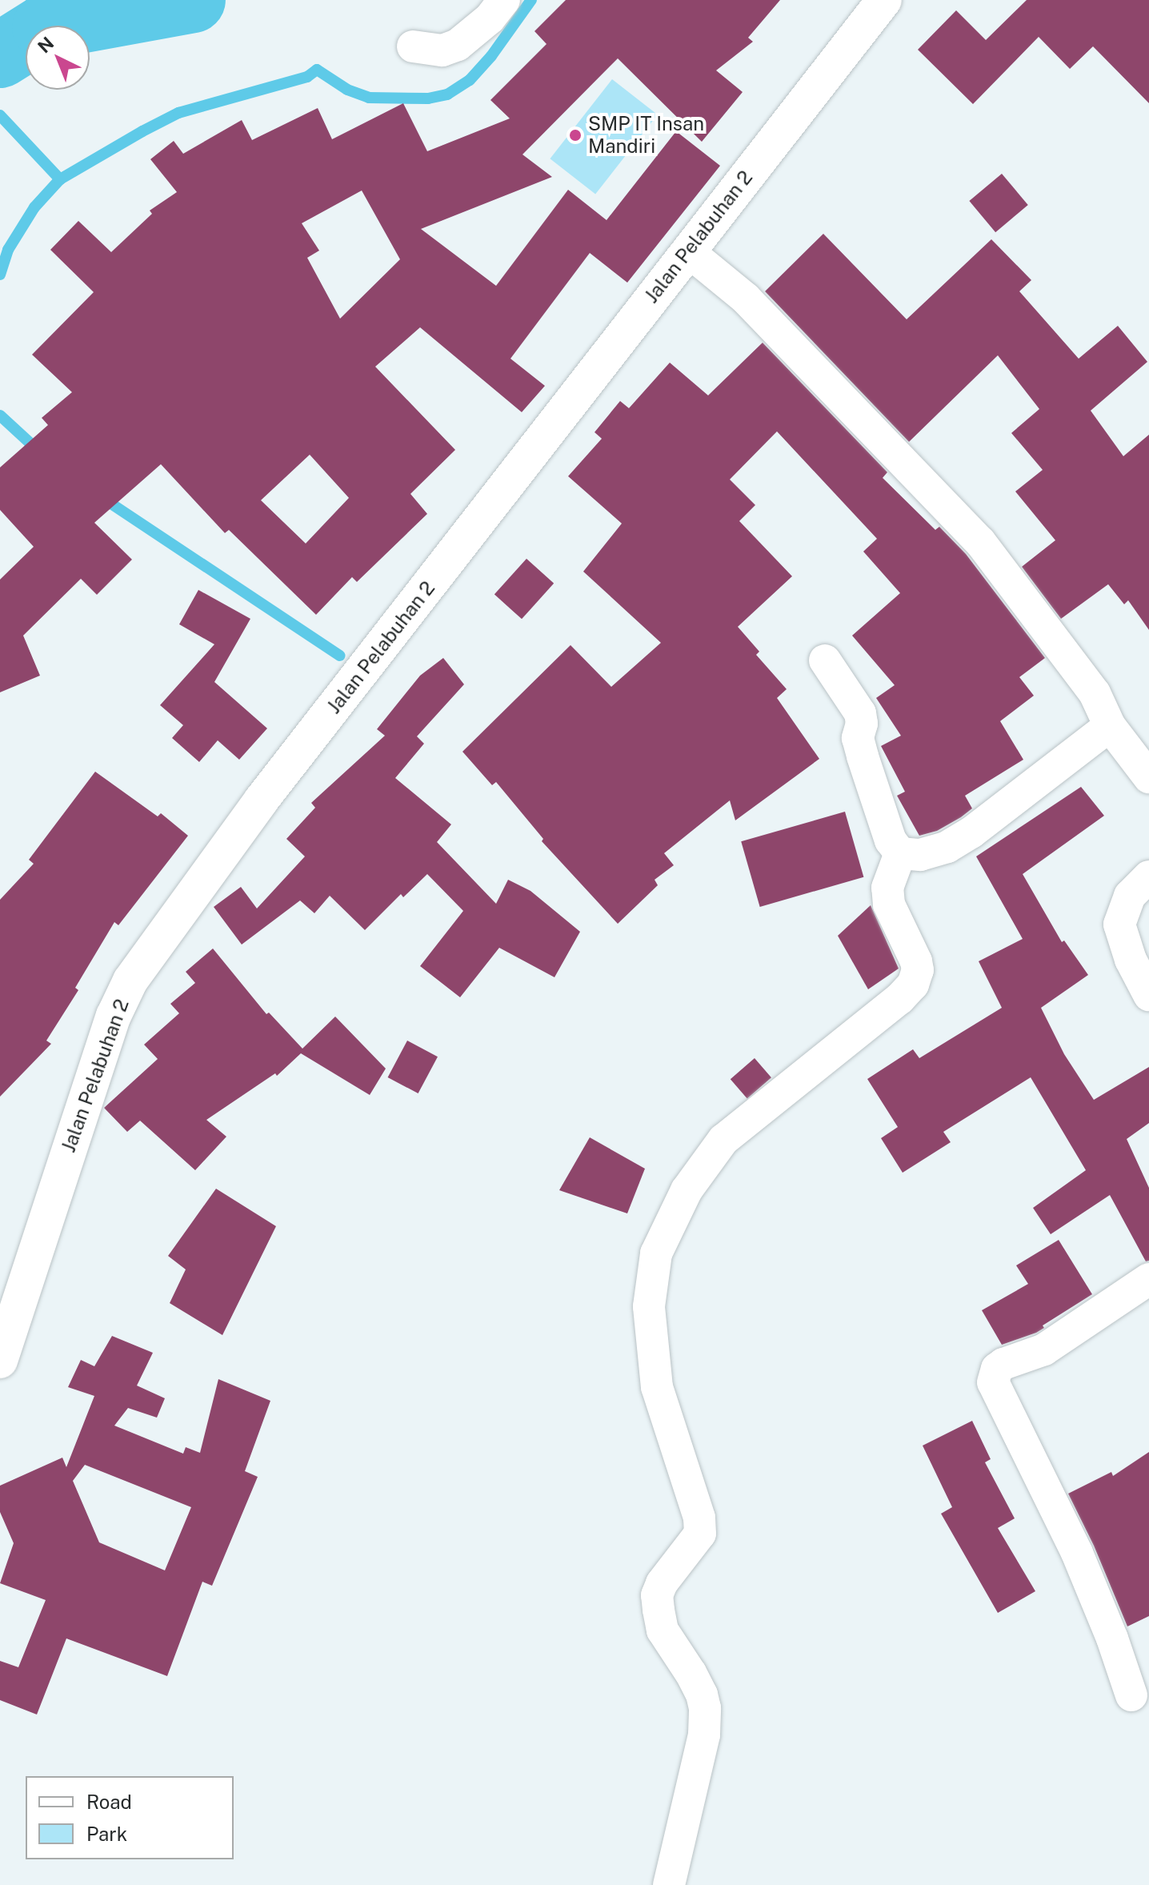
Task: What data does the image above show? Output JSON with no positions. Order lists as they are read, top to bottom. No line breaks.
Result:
{"streets":{"main road":["Jalan Pelabuhan 2"]},"places":["SMP IT Insan Mandiri"],"legend":["Road","Park"],"north":"top left"}
